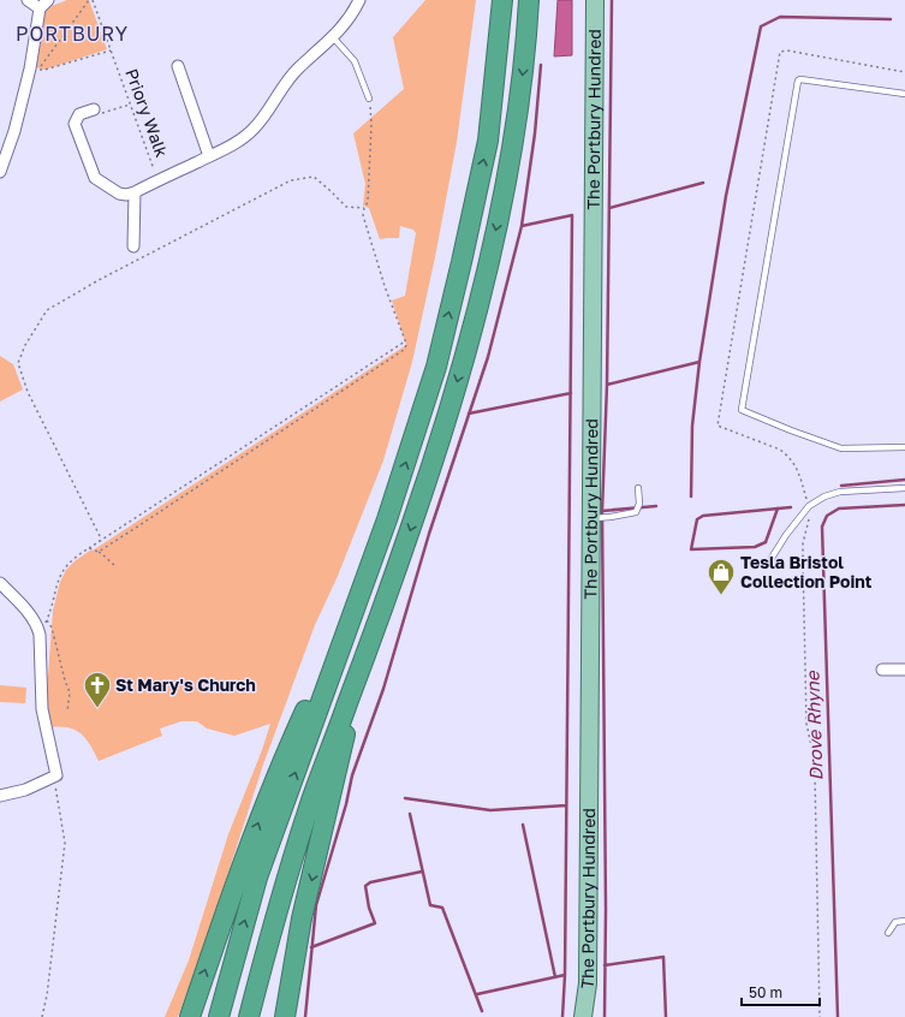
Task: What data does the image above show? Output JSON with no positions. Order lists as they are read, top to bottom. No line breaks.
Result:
{"streets":{"main road":["The Portbury Hundred"],"path":["Priory Walk"]},"districts":["PORTBURY"],"water":["Drove Rhyne"],"places":{"shop":["Tesla Bristol Collection Point"],"church":["St Mary's Church"]},"scale_bar":"50 m"}
